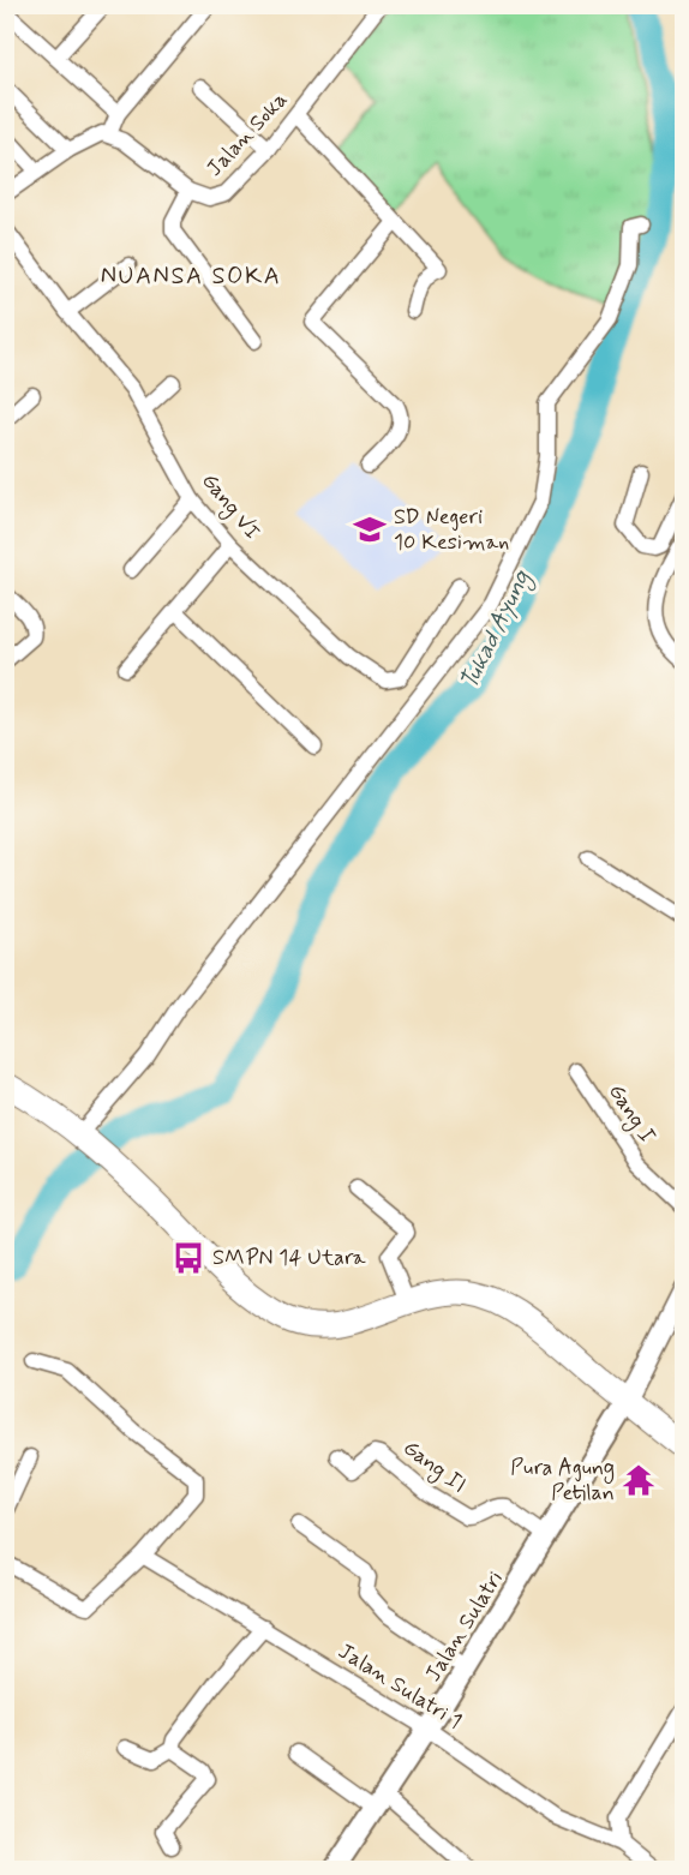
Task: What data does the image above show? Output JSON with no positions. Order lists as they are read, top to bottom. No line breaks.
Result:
{"streets":{"main road":["Jalan Sulatri"],"street":["Jalan Soka","Gang VI","Gang I","Gang II","Jalan Sulatri 1"]},"crossings":[["Gang II","Jalan Sulatri"],["Jalan Sulatri","Jalan Sulatri 1"]],"districts":["NUANSA SOKA"],"water":["Tukad Ayung"],"places":{"school or university":["SD Negeri 10 Kesiman"],"bus stop":["SMPN 14 Utara"],"temple":["Pura Agung Petilan"]}}
